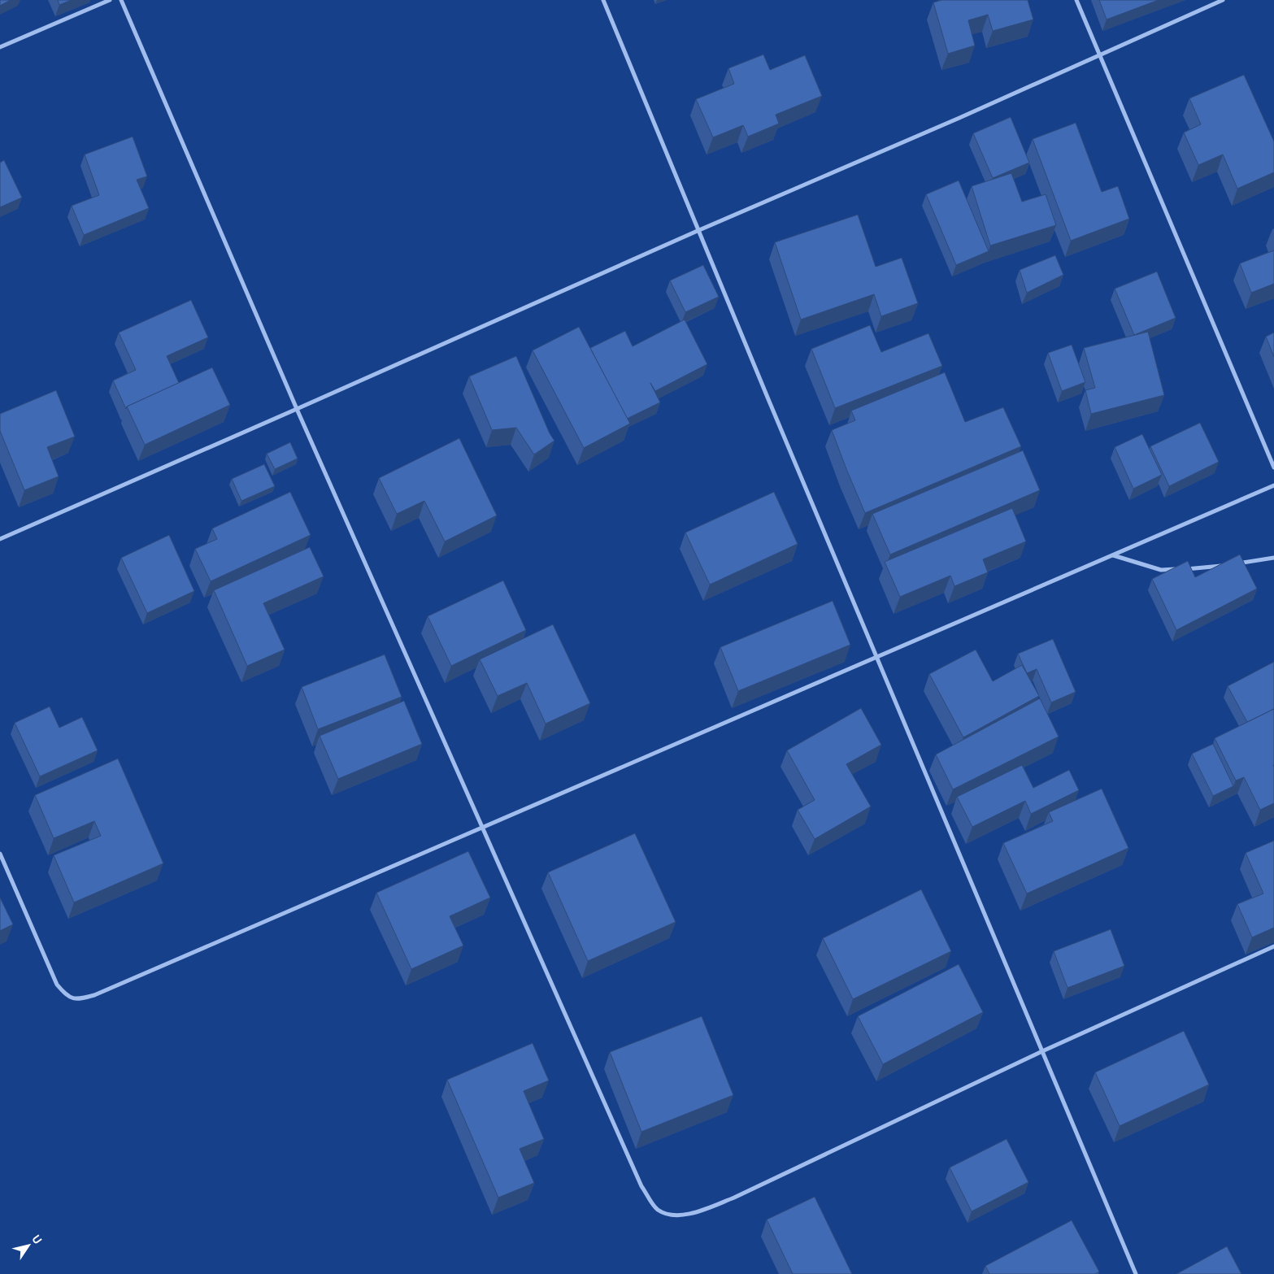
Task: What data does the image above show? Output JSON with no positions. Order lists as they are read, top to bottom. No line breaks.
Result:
{"north":"top right"}
